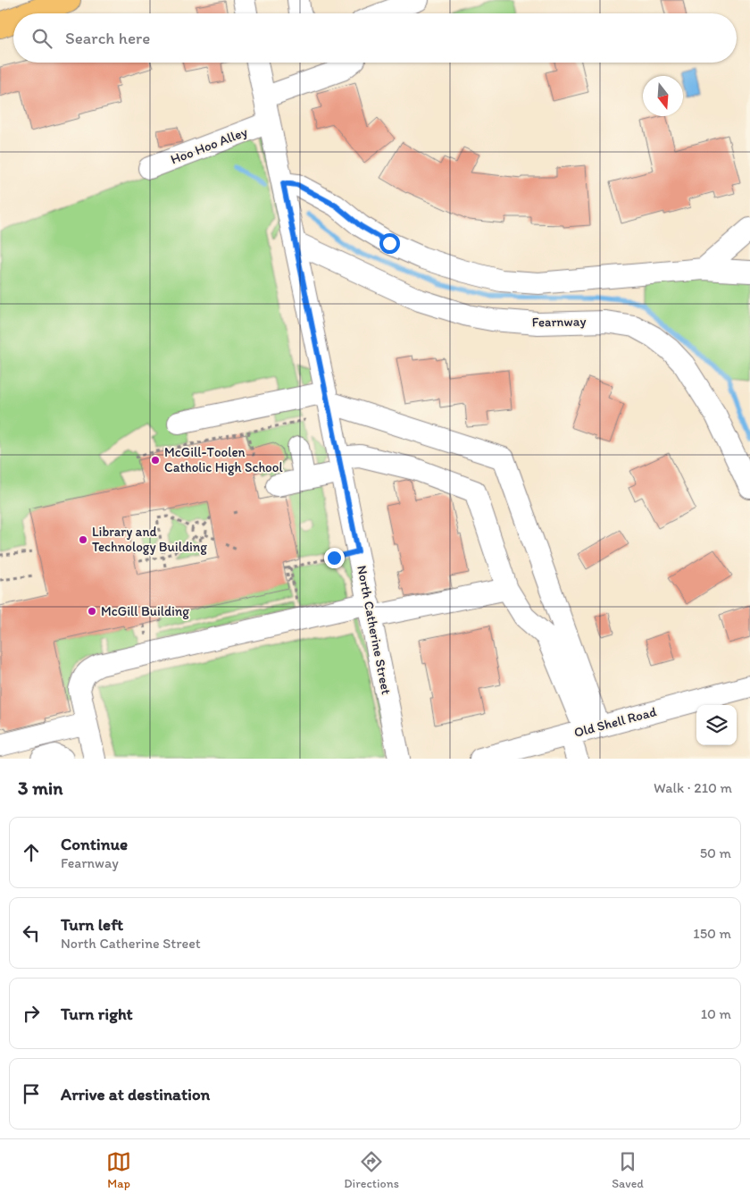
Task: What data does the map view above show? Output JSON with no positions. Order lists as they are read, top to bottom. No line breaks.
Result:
{"streets":{"street":["Hoo Hoo Alley","Fearnway","North Catherine Street","Old Shell Road"]},"crossings":[["Hoo Hoo Alley","North Catherine Street"],["Fearnway","North Catherine Street"]],"places":["McGill-Toolen Catholic High School","Library and Technology Building","McGill Building"],"north":"bottom","page":{"search":"Search here","heading":["3 min","Walk · 210 m"],"list":[["Continue","Fearnway","50 m"],["Turn left","North Catherine Street","150 m"],["Turn right","10 m"],"Arrive at destination"],"nav":["Map","Directions","Saved"]}}
